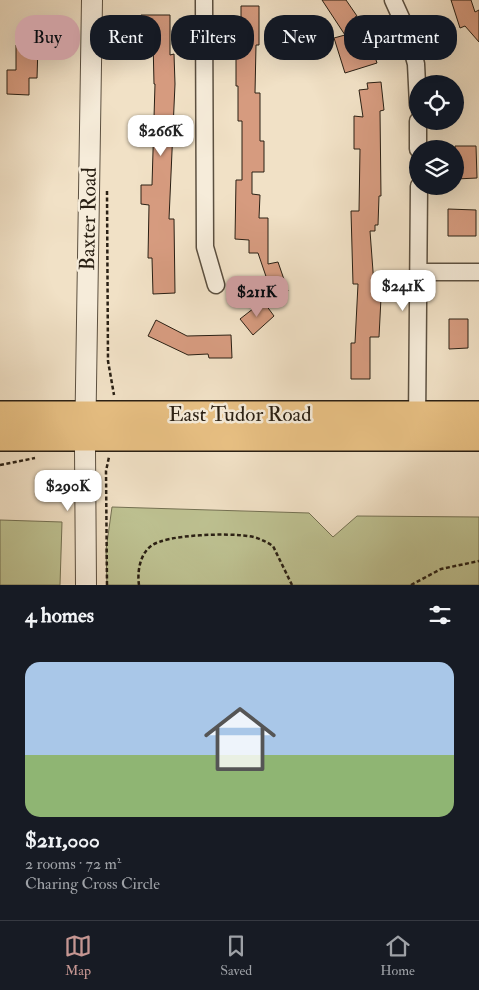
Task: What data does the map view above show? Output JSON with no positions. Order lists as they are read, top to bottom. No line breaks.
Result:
{"streets":{"main road":["East Tudor Road"],"street":["Baxter Road"]},"crossings":[["Baxter Road","East Tudor Road"]],"page":{"chip":["Buy","Rent","Filters","New","Apartment"],"price":["$266K","$241K","$211K","$290K"],"heading":"4 homes","list":[{"name":"$211,000","note":"2 rooms · 72 m² · Charing Cross Circle"}],"tabs":["Map","Saved","Home"]}}
